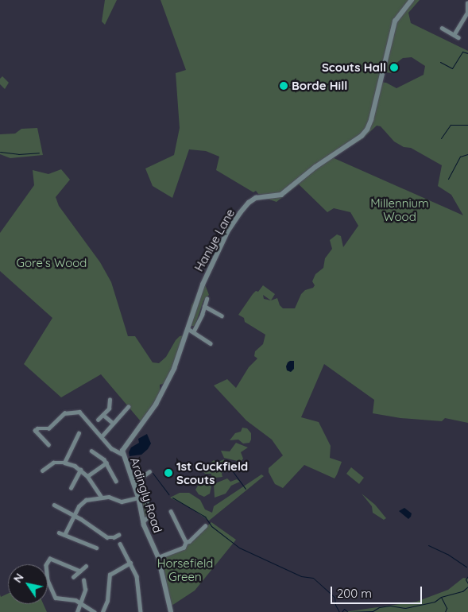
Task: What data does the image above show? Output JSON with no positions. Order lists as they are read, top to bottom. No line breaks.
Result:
{"streets":{"street":["Hanlye Lane","Ardingly Road"]},"crossings":[["Hanlye Lane","Ardingly Road"]],"parks":["Millennium Wood","Gore's Wood","Horsefield Green"],"places":["Scouts Hall","Borde Hill","1st Cuckfield Scouts"],"scale_bar":"200 m","north":"top left"}
